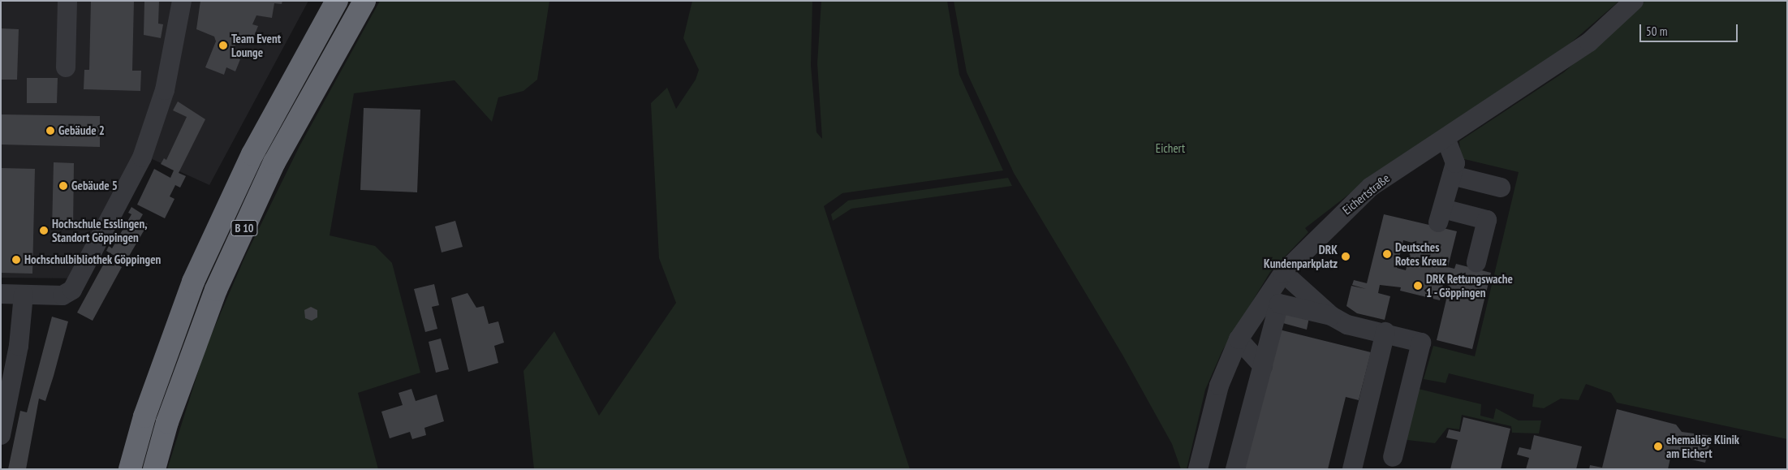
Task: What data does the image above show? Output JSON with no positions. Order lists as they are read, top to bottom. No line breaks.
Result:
{"streets":{"highway":["B 10"],"street":["Eichertstraße"]},"parks":["Eichert"],"places":["Team Event Lounge","Gebäude 2","Gebäude 5","Hochschule Esslingen, Standort Göppingen","Deutsches Rotes Kreuz","DRK Kundenparkplatz","Hochschulbibliothek Göppingen","DRK Rettungswache 1 - Göppingen","ehemalige Klinik am Eichert"],"scale_bar":"50 m"}
